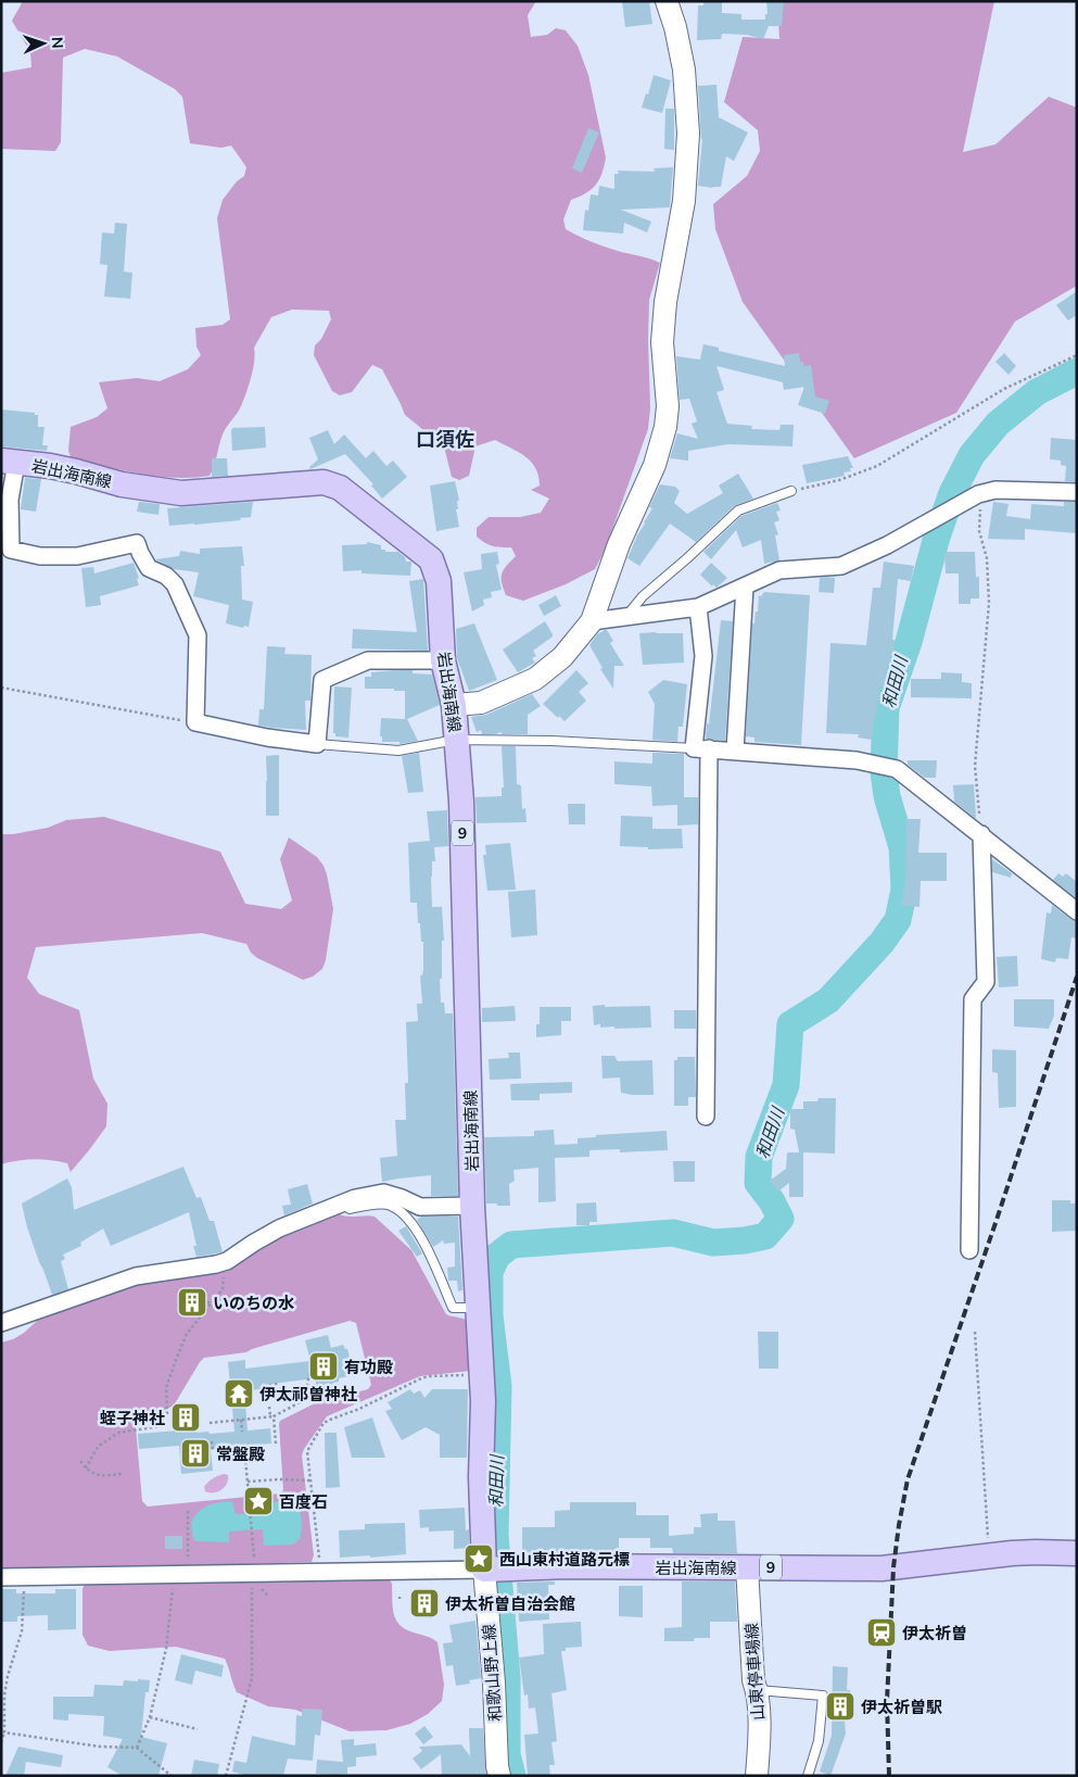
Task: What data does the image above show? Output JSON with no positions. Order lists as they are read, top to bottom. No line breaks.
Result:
{"streets":{"main road":["岩出海南線","9"],"street":["山東停車場線","和歌山野上線"]},"crossings":[["岩出海南線","山東停車場線"],["岩出海南線","和歌山野上線"]],"districts":["口須佐"],"water":["和田川"],"places":{"building":["いのちの水","有功殿","蛭子神社","常盤殿","伊太祈曽自治会館","伊太祈曽駅"],"temple":["伊太祁曽神社"],"place":["百度石","西山東村道路元標"],"station":["伊太祈曽"]},"north":"right"}
